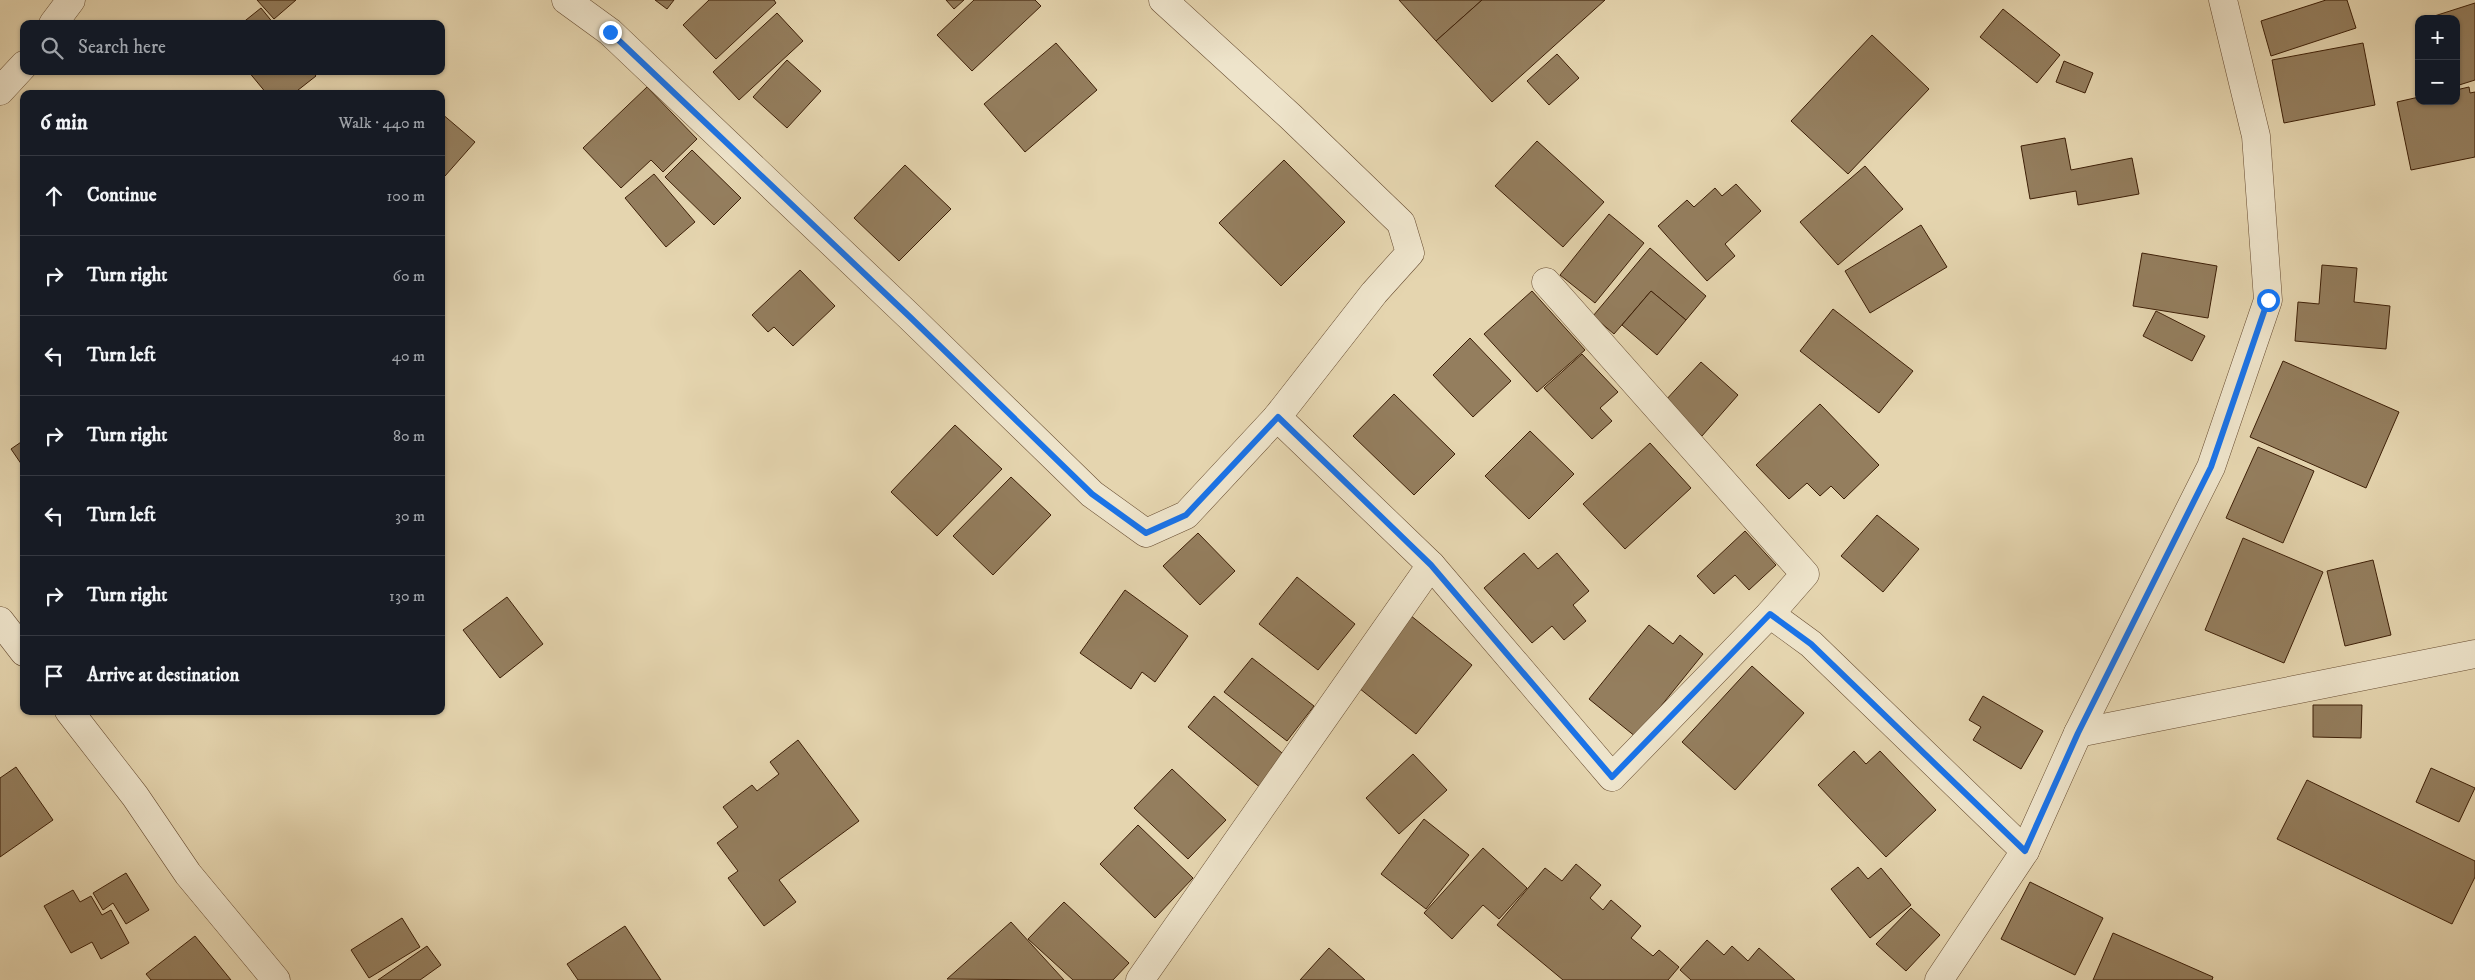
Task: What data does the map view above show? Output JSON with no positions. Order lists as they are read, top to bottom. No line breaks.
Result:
{"page":{"map_buttons":["+","−"],"search":"Search here","heading":["6 min","Walk · 440 m"],"list":[["Continue","100 m"],["Turn right","60 m"],["Turn left","40 m"],["Turn right","80 m"],["Turn left","30 m"],["Turn right","130 m"],"Arrive at destination"]}}
